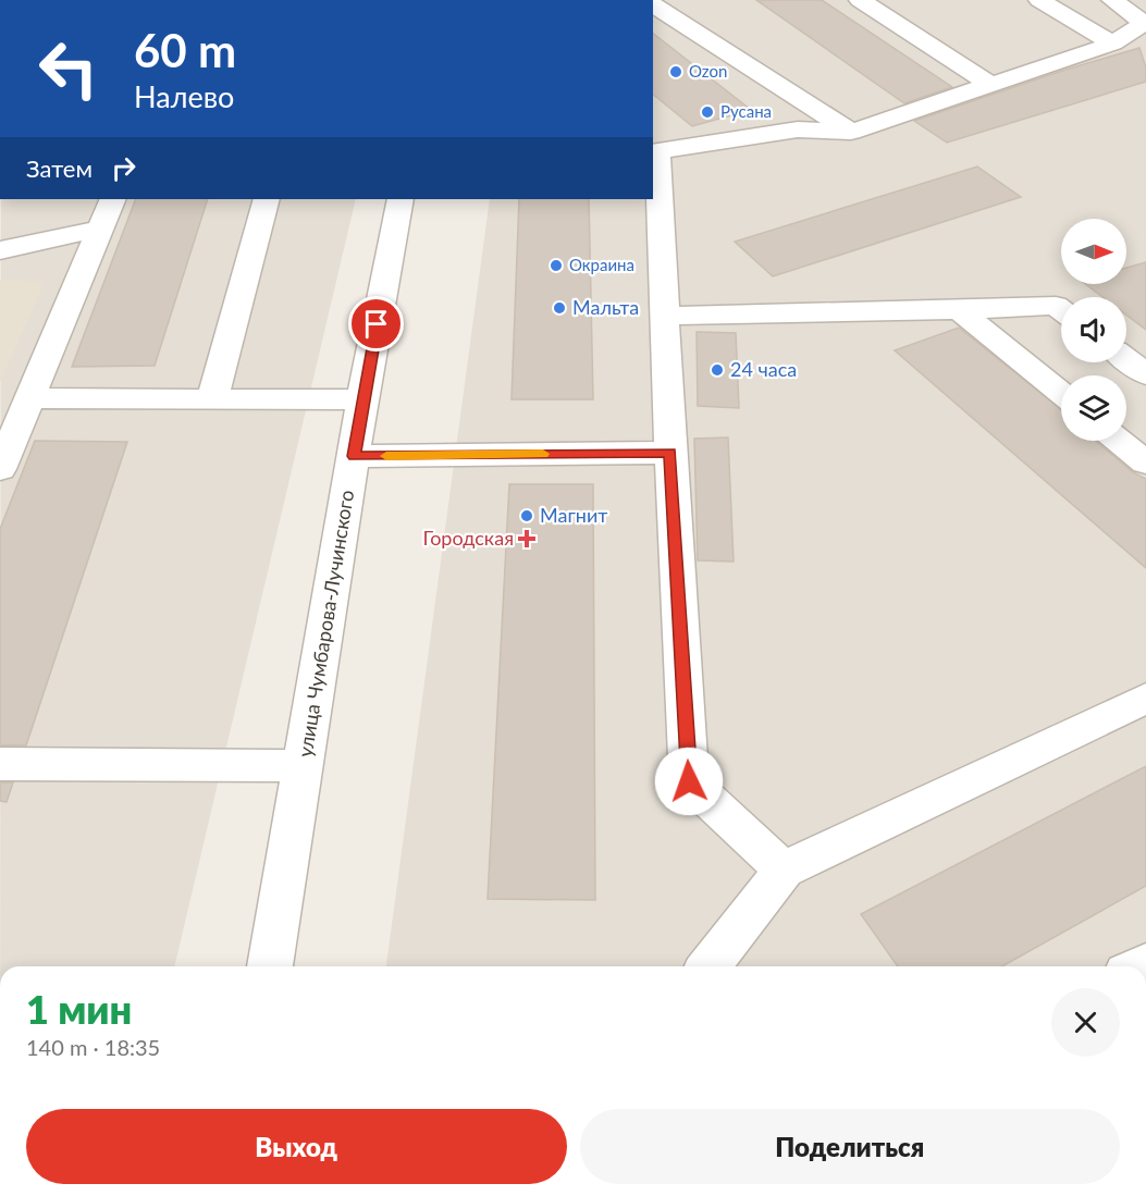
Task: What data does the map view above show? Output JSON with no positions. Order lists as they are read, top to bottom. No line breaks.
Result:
{"streets":{"street":["улица Чумбарова-Лучинского"]},"places":{"other":["Ozon","Русана","Окраина","Мальта","24 часа","Магнит"],"health":["Городская"]},"north":"right","page":{"turn":["60 m","Налево"],"then":"Затем","heading":["1 мин","140 m · 18:35"],"buttons":["Выход","Поделиться"]}}
